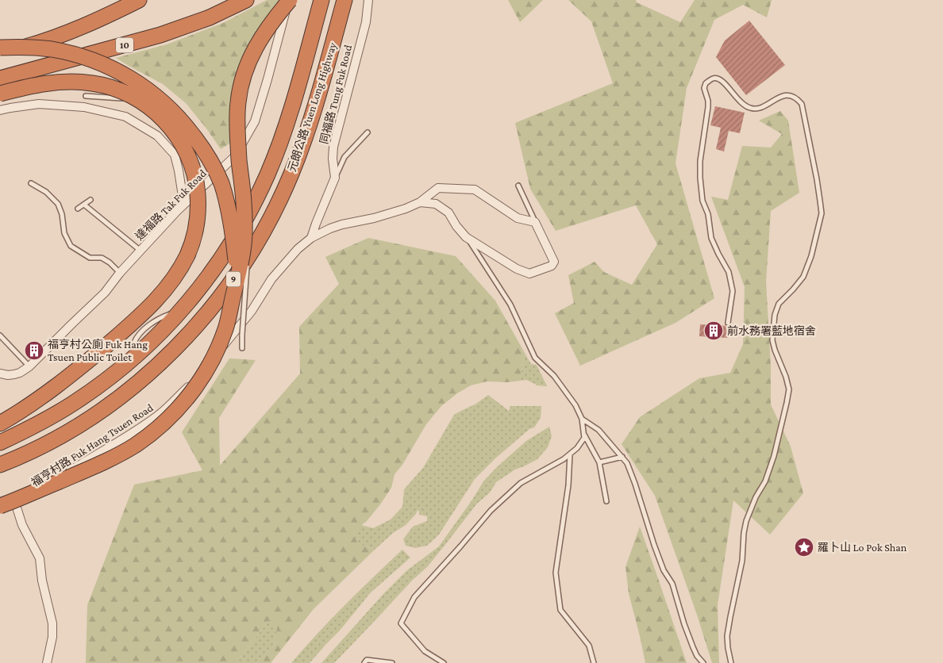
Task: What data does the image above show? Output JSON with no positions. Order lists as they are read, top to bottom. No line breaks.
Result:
{"streets":{"highway":["10","元朗公路 Yuen Long Highway","9"],"street":["同福路 Tung Fuk Road","達福路 Tak Fuk Road","福亨村路 Fuk Hang Tsuen Road"]},"crossings":[["同福路 Tung Fuk Road","福亨村路 Fuk Hang Tsuen Road"]],"places":{"building":["前水務署藍地宿舍","福亨村公廁 Fuk Hang Tsuen Public Toilet"],"place":["羅卜山 Lo Pok Shan"]}}
